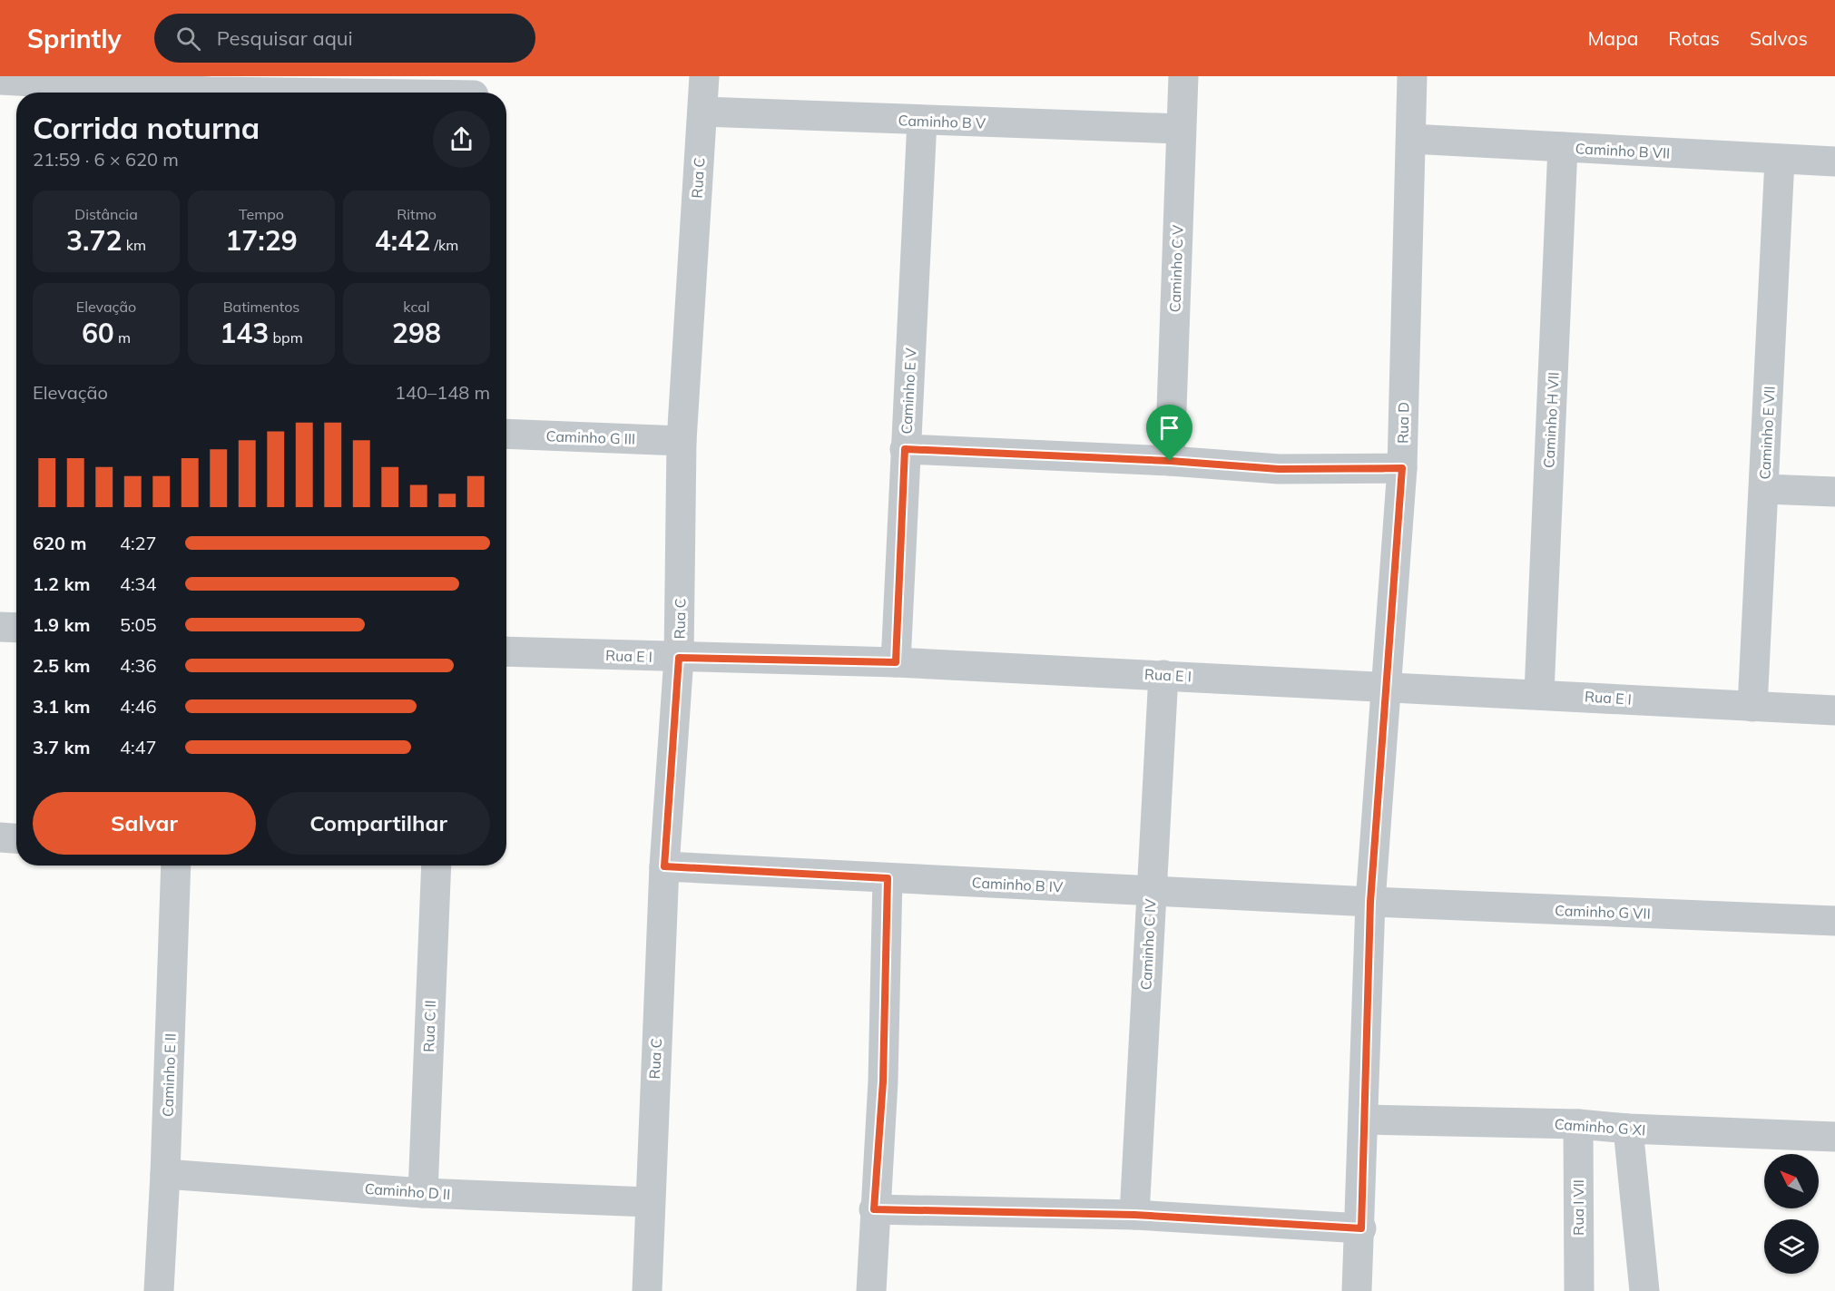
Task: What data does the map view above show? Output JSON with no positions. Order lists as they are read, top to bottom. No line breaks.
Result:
{"streets":{"street":["Caminho B V","Caminho B VII","Rua C","Caminho C V","Caminho E V","Caminho H VII","Rua D","Caminho E VII","Caminho G III","Rua E I","Caminho B IV","Caminho G VII","Caminho C IV","Rua C II","Caminho E II","Caminho G XI","Caminho D II","Rua I VII"]},"crossings":[["Caminho B V","Rua C"],["Caminho B V","Caminho C V"],["Caminho B V","Caminho E V"],["Caminho B VII","Caminho H VII"],["Caminho B VII","Rua D"],["Caminho B VII","Caminho E VII"],["Rua C","Caminho G III"],["Rua C","Rua E I"],["Rua C","Caminho B IV"],["Rua C","Caminho D II"],["Caminho E V","Rua E I"],["Caminho H VII","Rua E I"],["Rua D","Rua E I"],["Rua D","Caminho B IV"],["Rua D","Caminho G VII"],["Rua D","Caminho G XI"],["Caminho E VII","Rua E I"],["Rua E I","Caminho C IV"],["Caminho B IV","Caminho G VII"],["Caminho B IV","Caminho C IV"],["Rua C II","Caminho D II"],["Caminho E II","Caminho D II"],["Caminho G XI","Rua I VII"]],"north":"top left","page":{"header":"Sprintly","search":"Pesquisar aqui","nav":["Mapa","Rotas","Salvos"],"heading":["Corrida noturna","21:59 · 6 × 620 m"],"stats":[["Distância","3.72 km"],["Tempo","17:29"],["Ritmo","4:42 /km"],["Elevação","60 m"],["Batimentos","143 bpm"],["kcal","298"]],"chart":["Elevação","140–148 m"],"list":[{"name":"620 m","note":"4:27"},{"name":"1.2 km","note":"4:34"},{"name":"1.9 km","note":"5:05"},{"name":"2.5 km","note":"4:36"},{"name":"3.1 km","note":"4:46"},{"name":"3.7 km","note":"4:47"}],"buttons":["Salvar","Compartilhar"]}}
